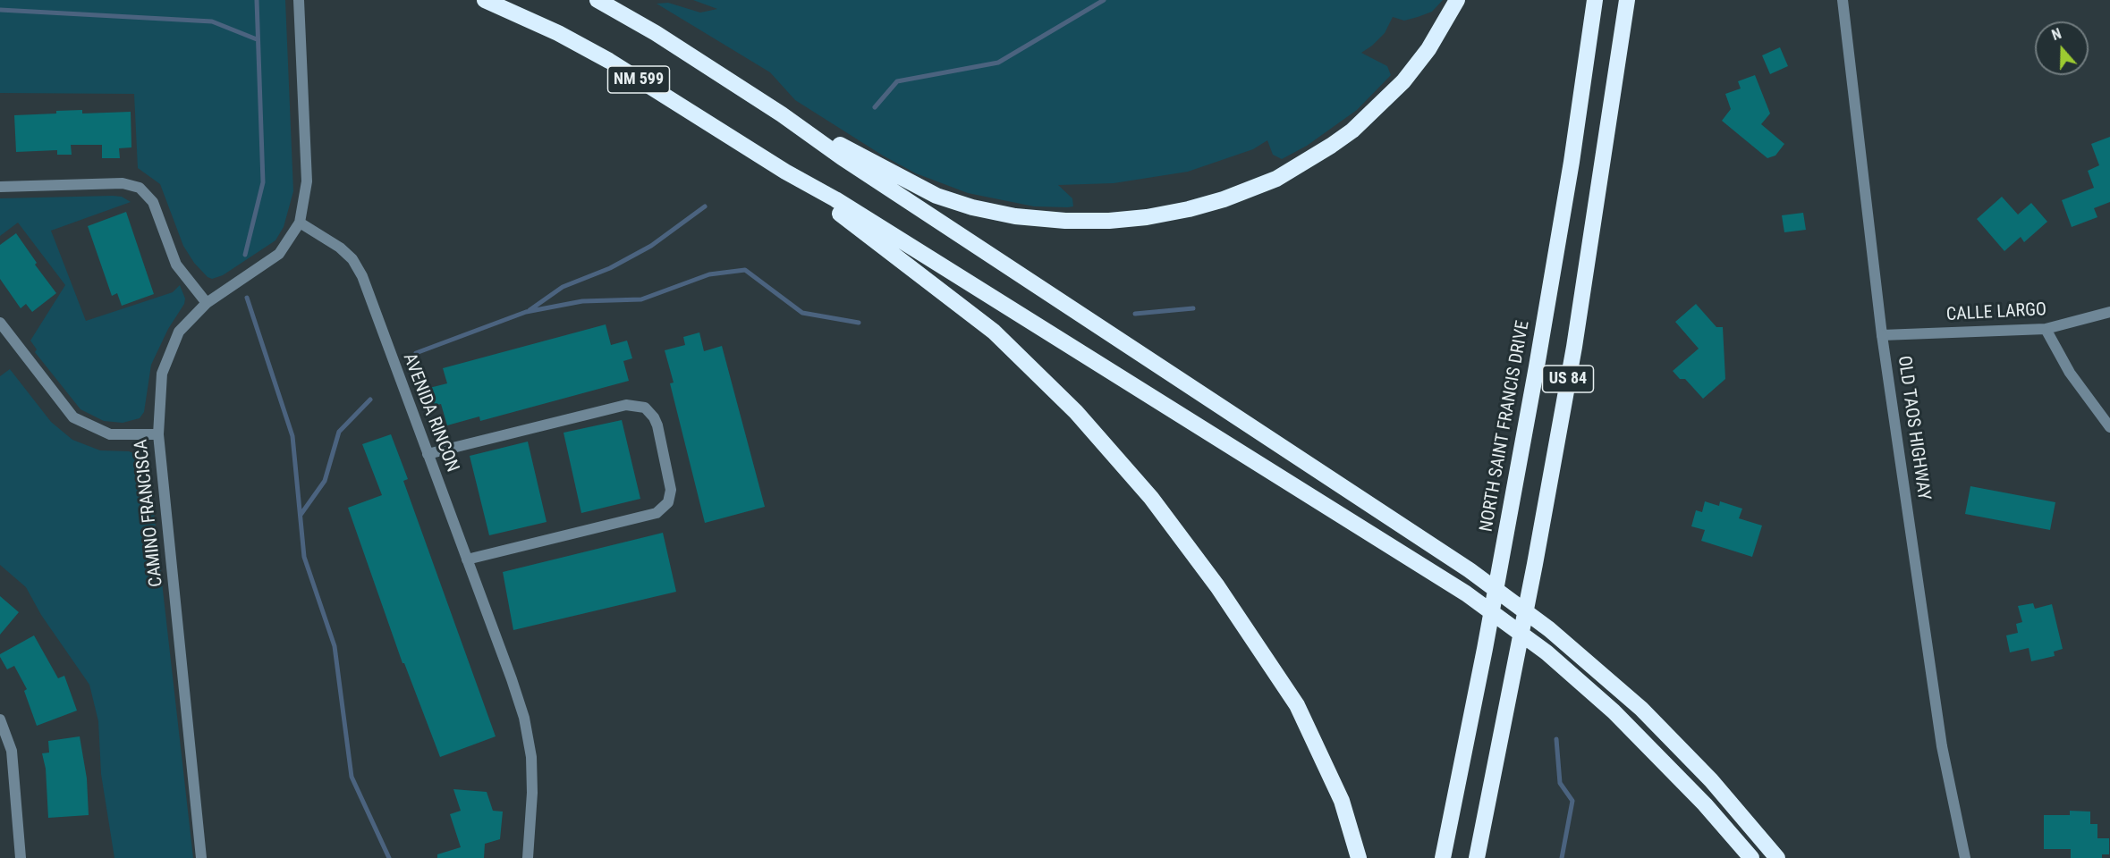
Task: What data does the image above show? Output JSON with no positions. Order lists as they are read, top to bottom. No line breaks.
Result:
{"streets":{"highway":["NM 599","US 84","NORTH SAINT FRANCIS DRIVE"],"street":["CALLE LARGO","AVENIDA RINCON","OLD TAOS HIGHWAY","CAMINO FRANCISCA"]},"crossings":[["CALLE LARGO","OLD TAOS HIGHWAY"],["AVENIDA RINCON","CAMINO FRANCISCA"]],"north":"top"}
